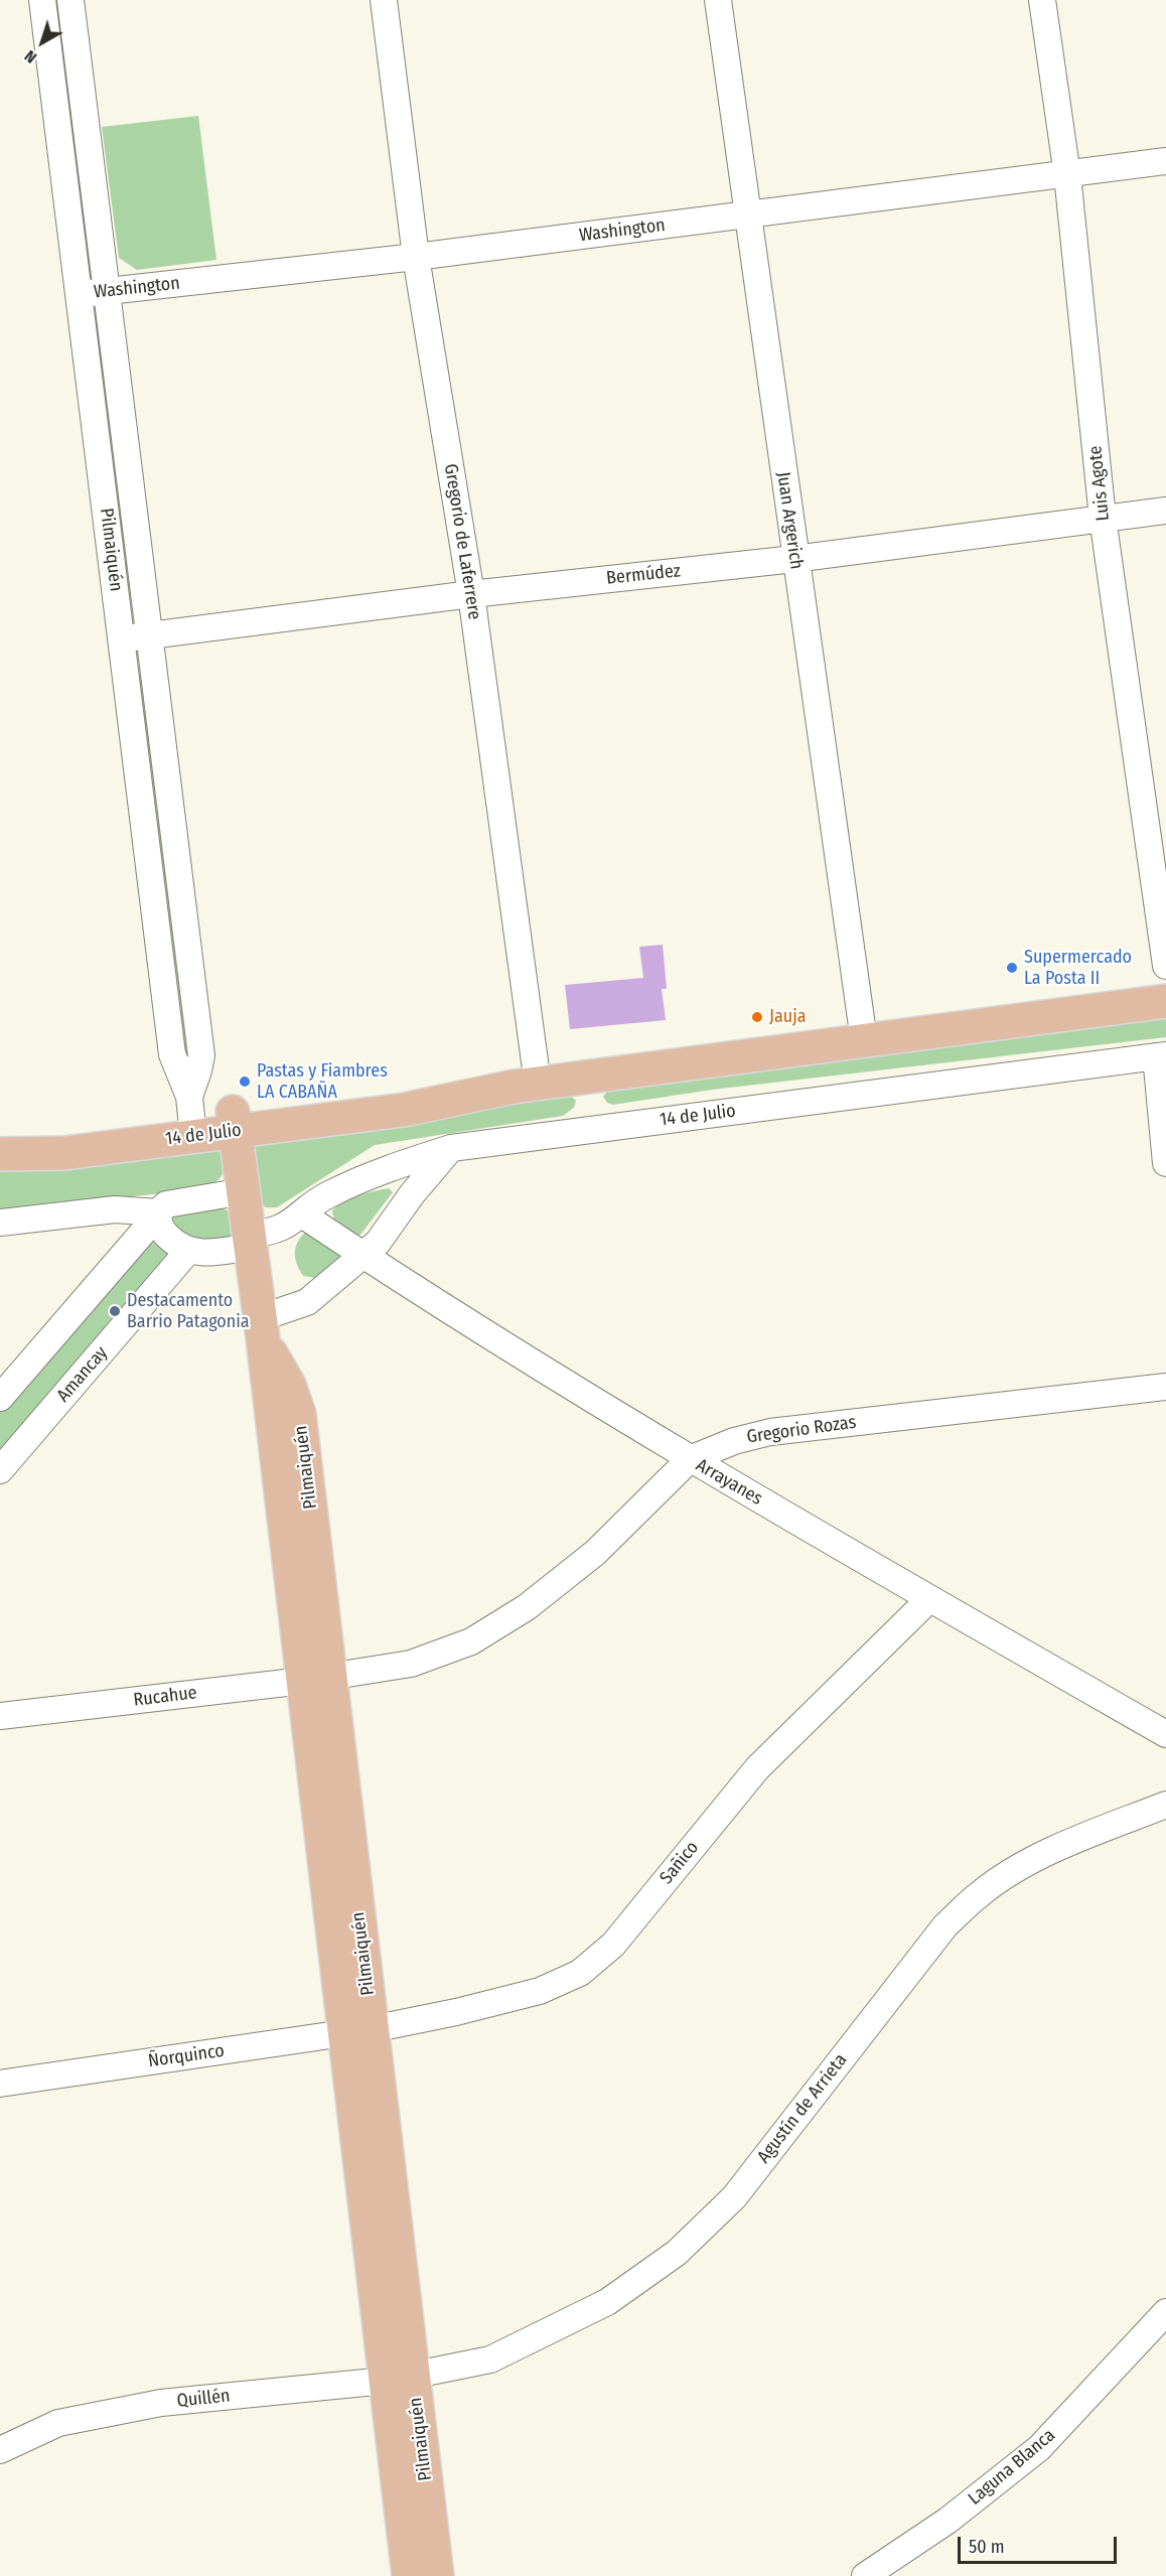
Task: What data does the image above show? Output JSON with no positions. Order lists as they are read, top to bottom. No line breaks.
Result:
{"streets":{"main road":["Pilmaiquén","14 de Julio"],"street":["Washington","Luis Agote","Juan Argerich","Gregorio de Laferrere","Bermúdez","Amancay","Gregorio Rozas","Arrayanes","Rucahue","Sañico","Ñorquinco","Agustín de Arrieta","Quillén","Laguna Blanca"]},"crossings":[["Washington","Luis Agote"],["Washington","Juan Argerich"],["Washington","Gregorio de Laferrere"],["Washington","Pilmaiquén"],["Luis Agote","Bermúdez"],["Juan Argerich","Bermúdez"],["Juan Argerich","14 de Julio"],["Gregorio de Laferrere","Bermúdez"],["Gregorio de Laferrere","14 de Julio"],["Pilmaiquén","Bermúdez"],["Pilmaiquén","14 de Julio"],["Pilmaiquén","Gregorio Rozas"],["Pilmaiquén","Rucahue"],["Pilmaiquén","Sañico"],["Pilmaiquén","Ñorquinco"],["Pilmaiquén","Agustín de Arrieta"],["Pilmaiquén","Quillén"],["14 de Julio","Amancay"],["14 de Julio","Arrayanes"],["Gregorio Rozas","Arrayanes"],["Gregorio Rozas","Rucahue"],["Arrayanes","Sañico"],["Sañico","Ñorquinco"],["Agustín de Arrieta","Quillén"]],"places":["Supermercado La Posta II","Jauja","Pastas y Fiambres LA CABAÑA","Destacamento Barrio Patagonia"],"scale_bar":"50 m","north":"bottom left"}
